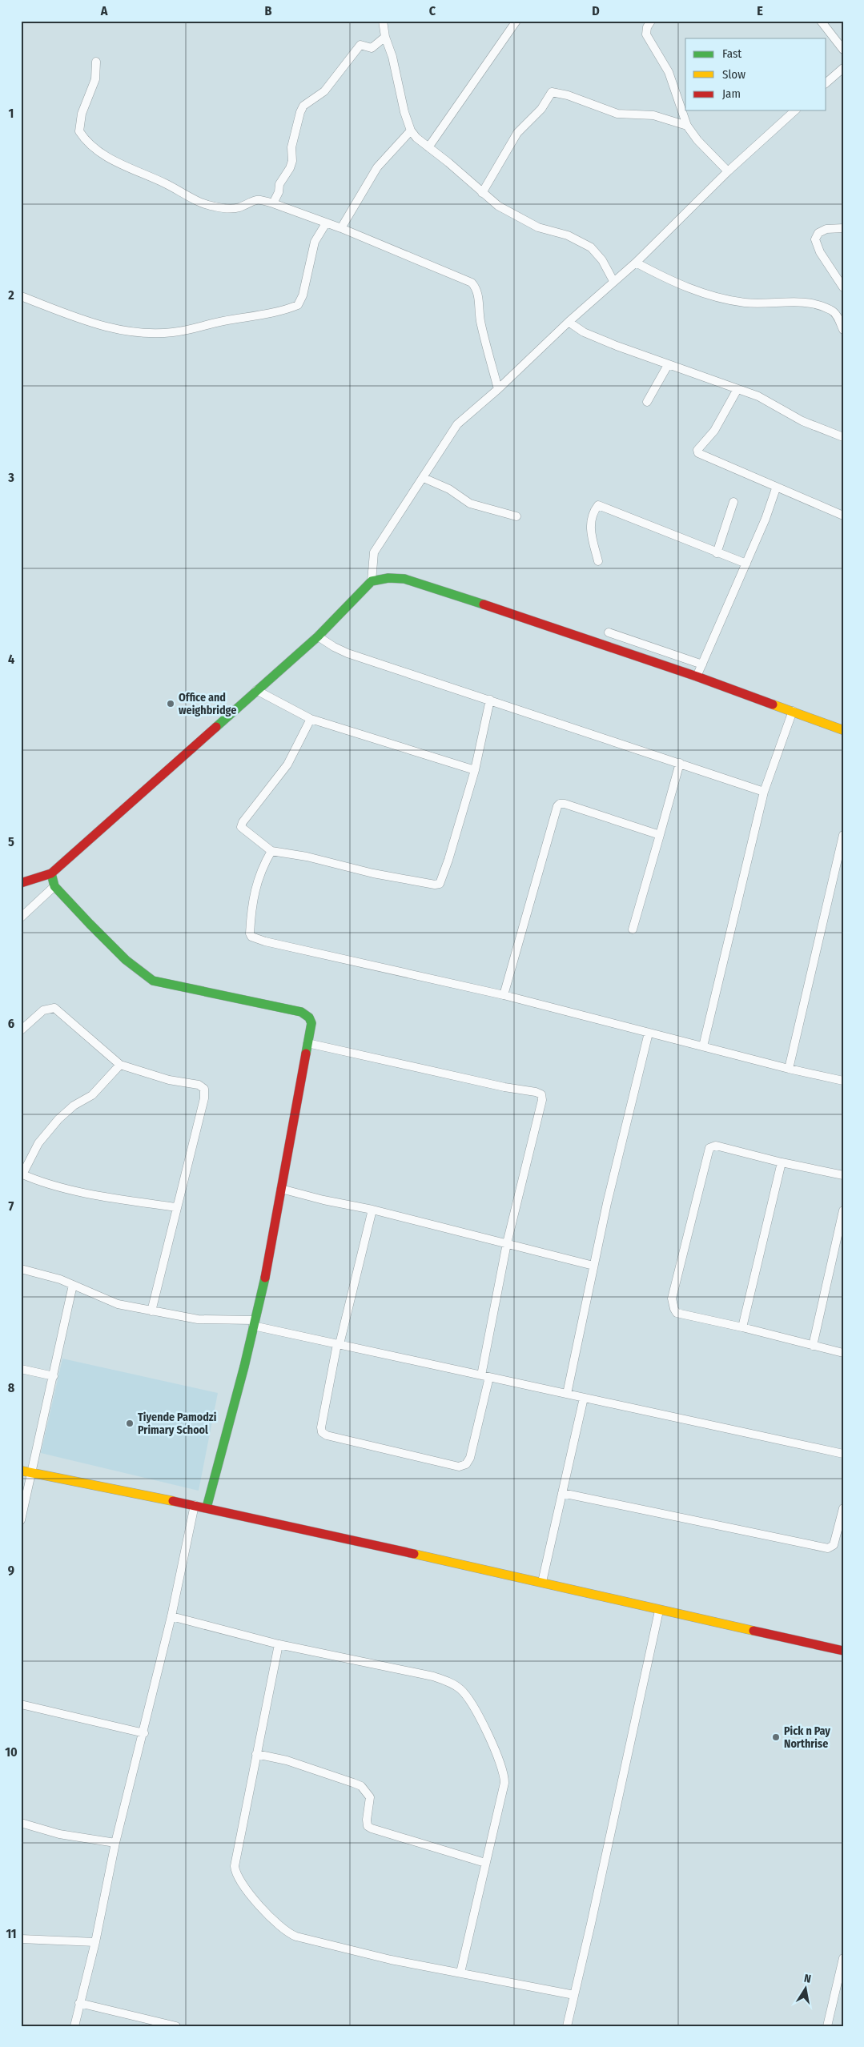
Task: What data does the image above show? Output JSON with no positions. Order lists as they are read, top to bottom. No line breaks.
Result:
{"places":["Office and weighbridge","Tiyende Pamodzi Primary School","Pick n Pay Northrise"],"legend":["Fast","Slow","Jam"],"north":"top","grid":{"columns":["A","B","C","D","E"],"rows":["1","2","3","4","5","6","7","8","9","10","11"]}}
